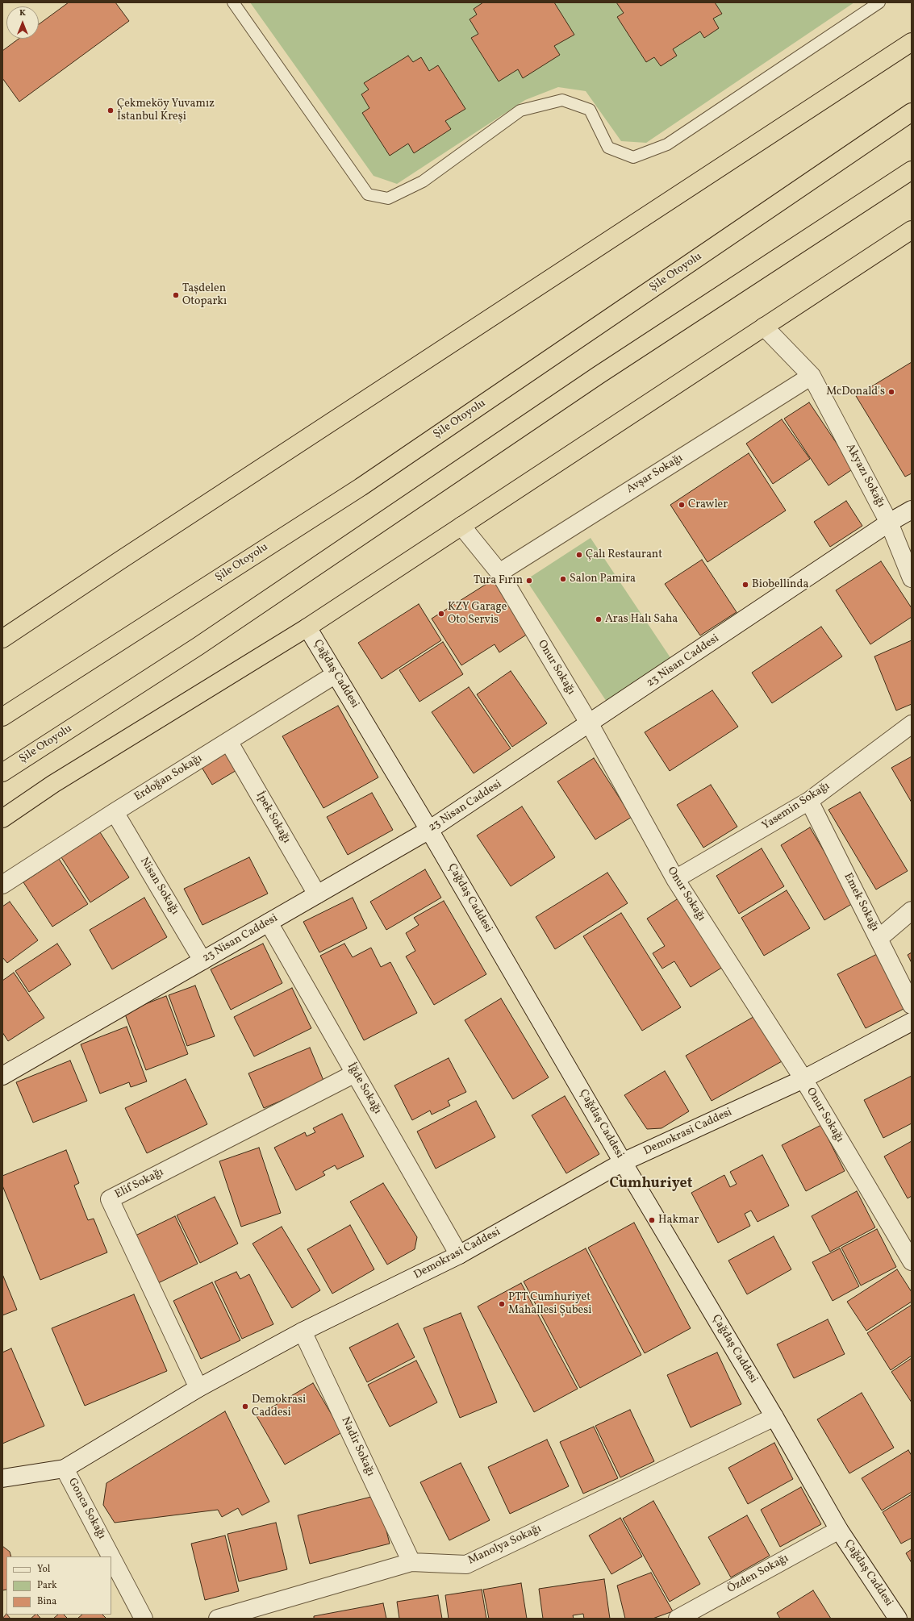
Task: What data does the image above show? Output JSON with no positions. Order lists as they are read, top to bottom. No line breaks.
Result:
{"streets":{"highway":["Şile Otoyolu"],"street":["Avşar Sokağı","Akyazı Sokağı","23 Nisan Caddesi","Onur Sokağı","Çağdaş Caddesi","Erdoğan Sokağı","Yasemin Sokağı","İpek Sokağı","Nisan Sokağı","Emek Sokağı","İğde Sokağı","Demokrasi Caddesi","Elif Sokağı","Nadir Sokağı","Gonca Sokağı","Manolya Sokağı","Özden Sokağı"]},"crossings":[["Avşar Sokağı","Akyazı Sokağı"],["Avşar Sokağı","Onur Sokağı"],["Akyazı Sokağı","23 Nisan Caddesi"],["23 Nisan Caddesi","Onur Sokağı"],["23 Nisan Caddesi","Çağdaş Caddesi"],["23 Nisan Caddesi","İpek Sokağı"],["23 Nisan Caddesi","Nisan Sokağı"],["23 Nisan Caddesi","İğde Sokağı"],["Onur Sokağı","Yasemin Sokağı"],["Onur Sokağı","Demokrasi Caddesi"],["Çağdaş Caddesi","Erdoğan Sokağı"],["Çağdaş Caddesi","Demokrasi Caddesi"],["Çağdaş Caddesi","Manolya Sokağı"],["Çağdaş Caddesi","Özden Sokağı"],["Erdoğan Sokağı","İpek Sokağı"],["Erdoğan Sokağı","Nisan Sokağı"],["Yasemin Sokağı","Emek Sokağı"],["İğde Sokağı","Demokrasi Caddesi"],["İğde Sokağı","Elif Sokağı"],["Demokrasi Caddesi","Elif Sokağı"],["Demokrasi Caddesi","Nadir Sokağı"],["Demokrasi Caddesi","Gonca Sokağı"],["Nadir Sokağı","Manolya Sokağı"]],"districts":["Cumhuriyet"],"places":["Çekmeköy Yuvamız İstanbul Kreşi","Taşdelen Otoparkı","McDonald's","Crawler","Çalı Restaurant","Salon Pamira","Tura Fırın","Biobellinda","KZY Garage Oto Servis","Aras Halı Saha","Hakmar","PTT Cumhuriyet Mahallesi Şubesi","Demokrasi Caddesi"],"legend":["Yol","Park","Bina"],"north":"top"}
